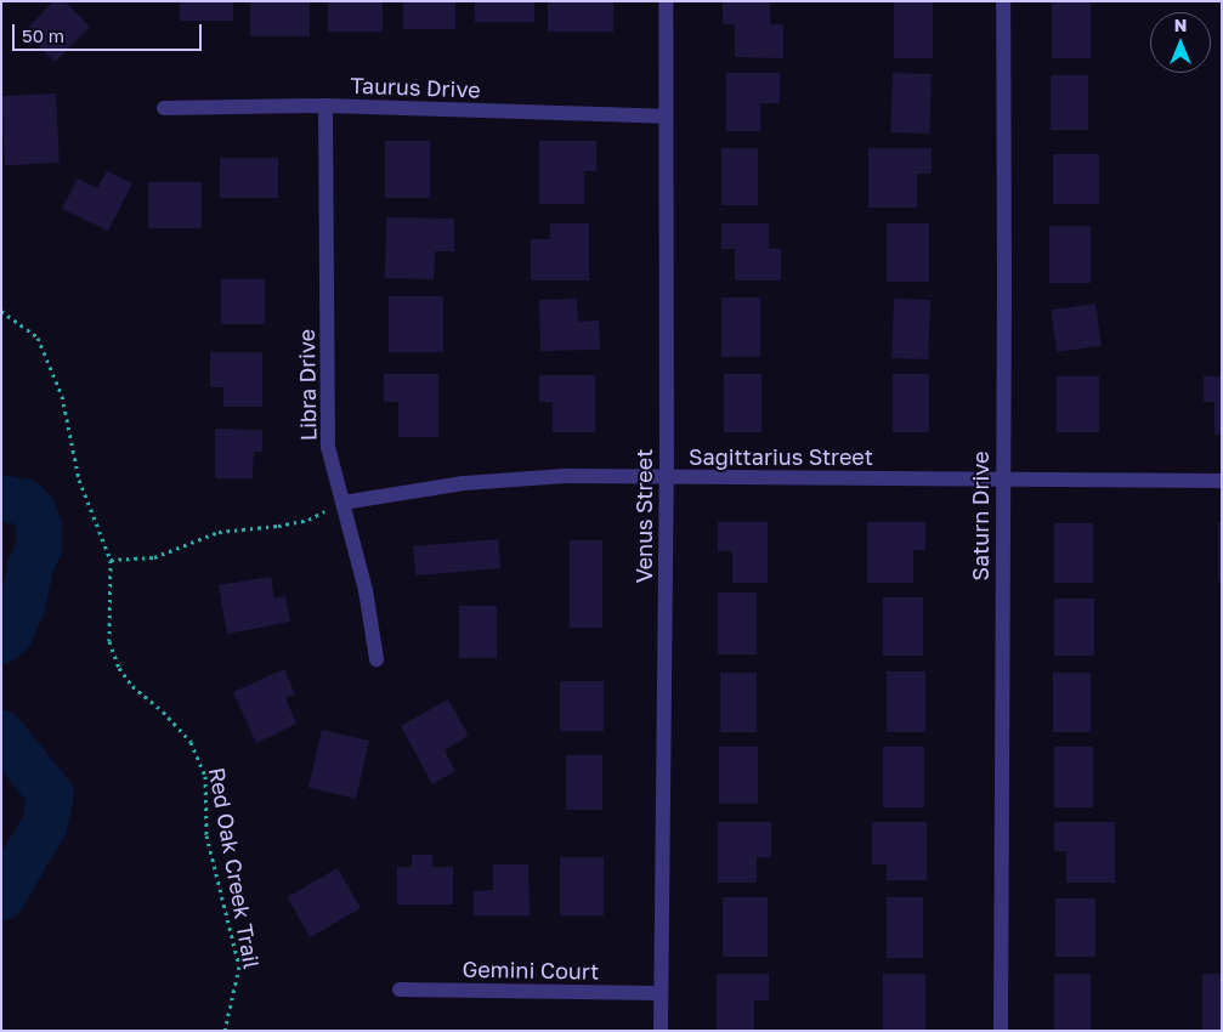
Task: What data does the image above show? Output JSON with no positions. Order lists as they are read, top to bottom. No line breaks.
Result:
{"streets":{"street":["Taurus Drive","Libra Drive","Sagittarius Street","Venus Street","Saturn Drive","Gemini Court"],"path":["Red Oak Creek Trail"]},"crossings":[["Taurus Drive","Libra Drive"],["Taurus Drive","Venus Street"],["Libra Drive","Sagittarius Street"],["Sagittarius Street","Venus Street"],["Sagittarius Street","Saturn Drive"],["Venus Street","Gemini Court"]],"scale_bar":"50 m","north":"top"}
